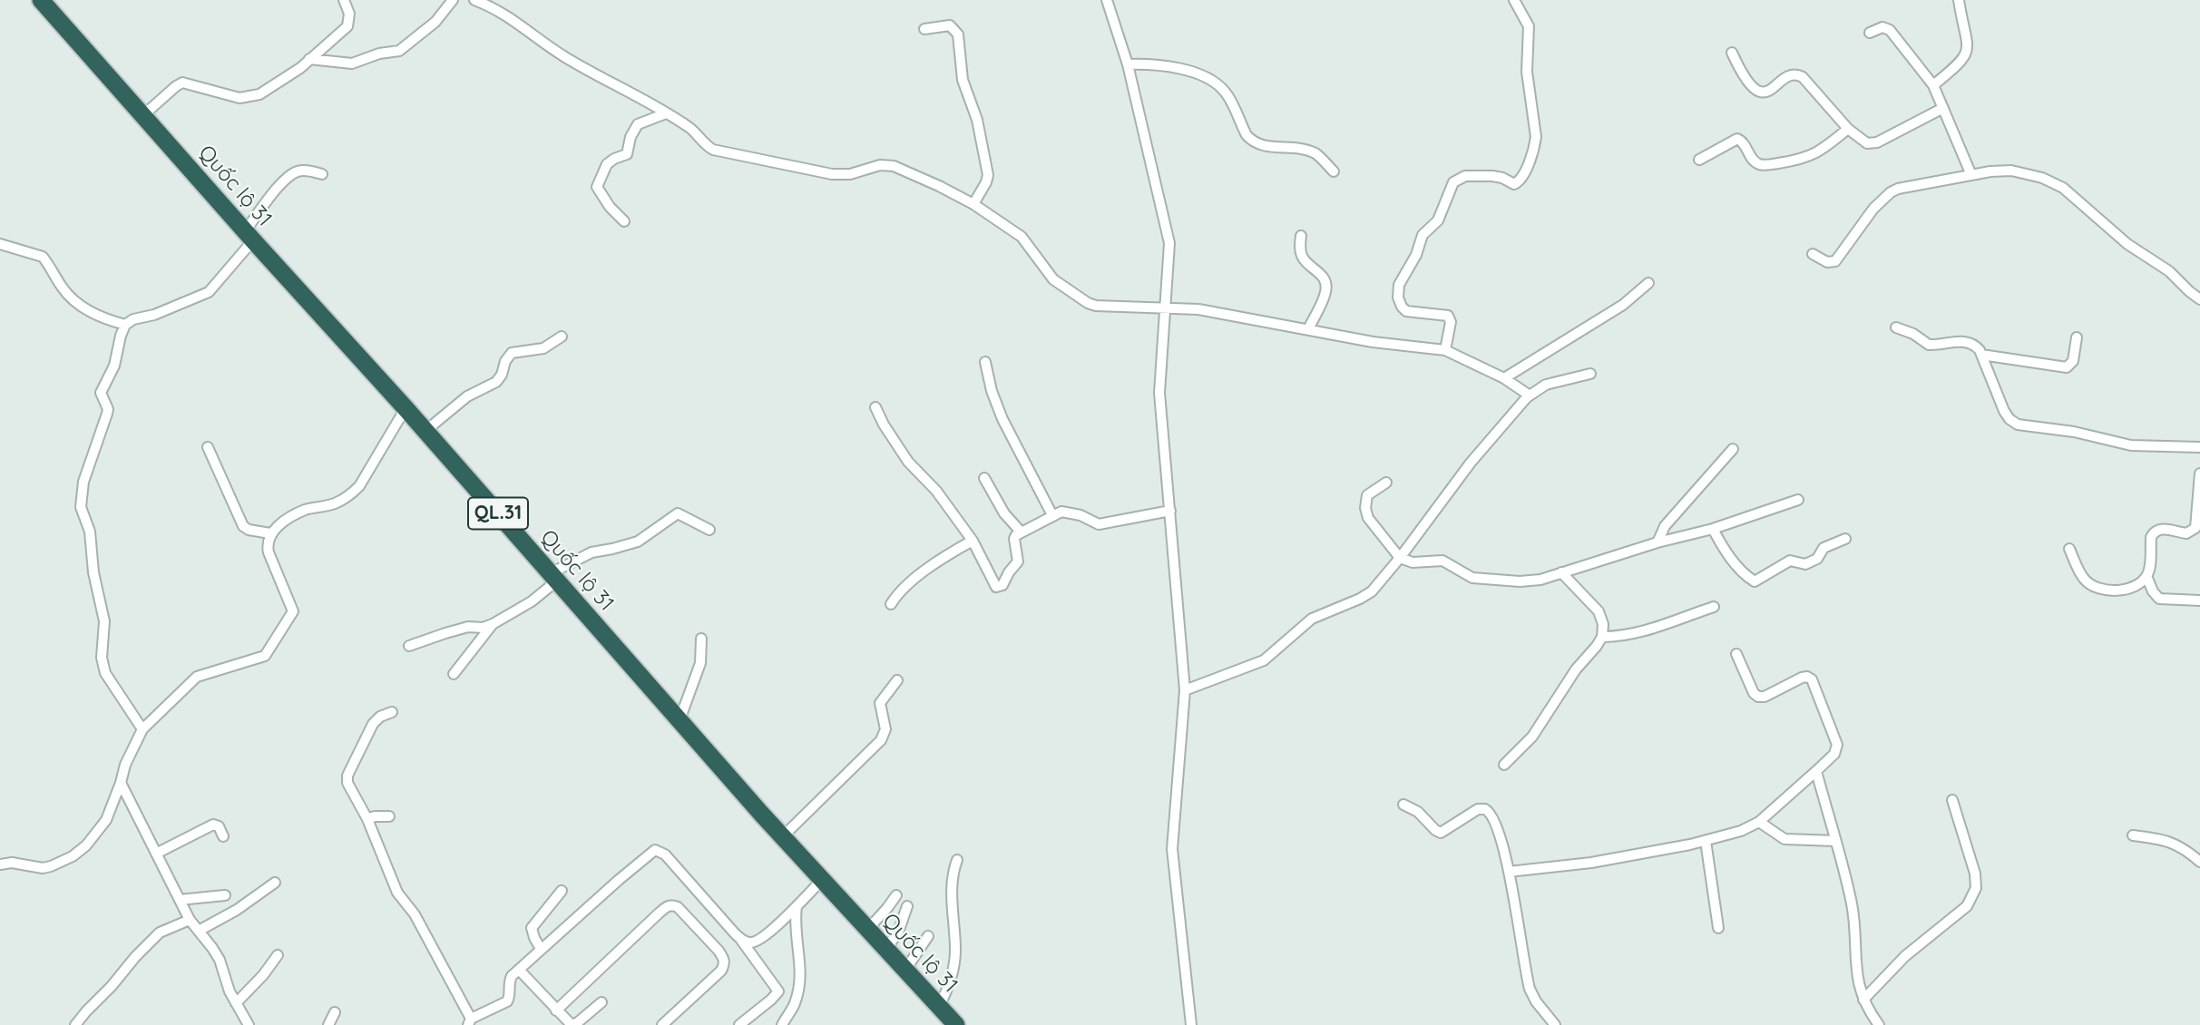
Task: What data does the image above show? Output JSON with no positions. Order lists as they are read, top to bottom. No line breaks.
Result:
{"streets":{"highway":["Quốc lộ 31","QL.31"]}}
